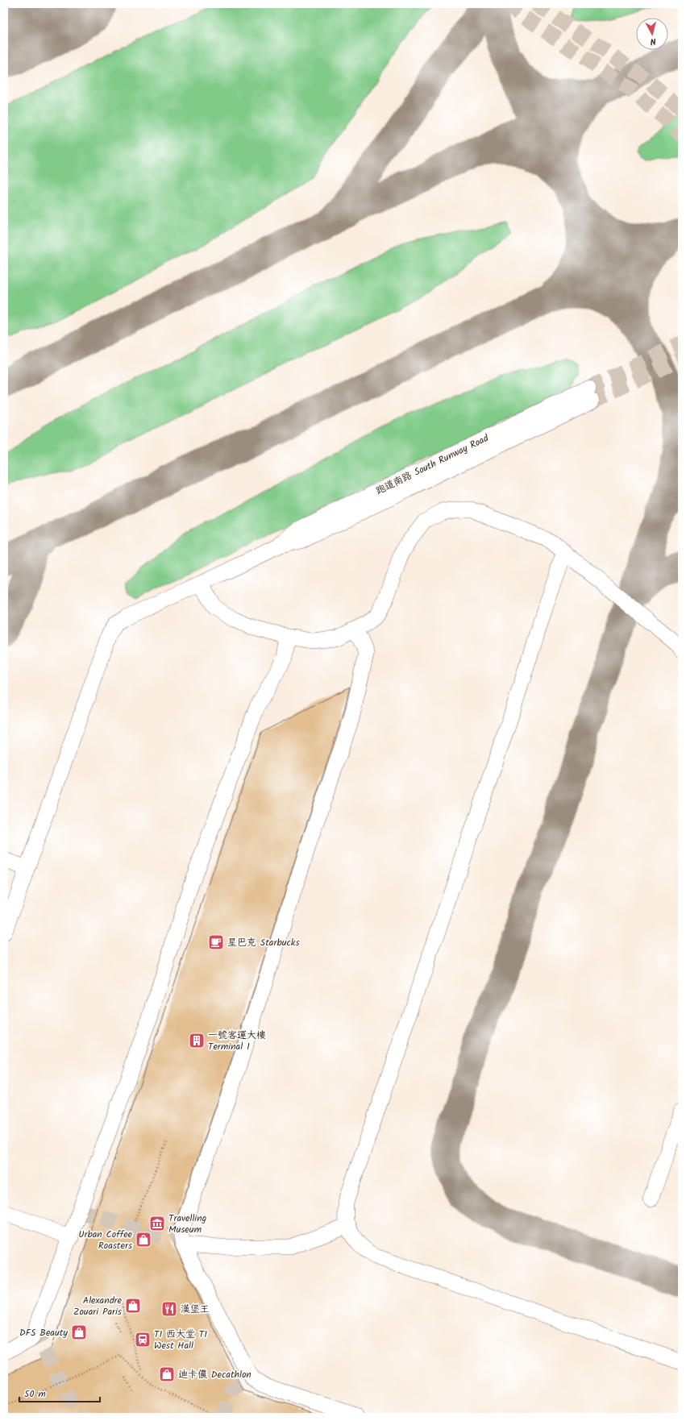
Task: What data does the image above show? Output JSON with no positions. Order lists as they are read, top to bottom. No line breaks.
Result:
{"streets":{"lane":["跑道南路 South Runway Road"]},"places":{"cafe":["星巴克 Starbucks"],"building":["一號客運大樓 Terminal 1"],"museum":["Travelling Museum"],"shop":["Urban Coffee Roasters","Alexandre Zouari Paris","DFS Beauty","迪卡儂 Decathlon"],"restaurant":["漢堡王"],"station":["T1 西大堂 T1 West Hall"]},"scale_bar":"50 m","north":"bottom"}
